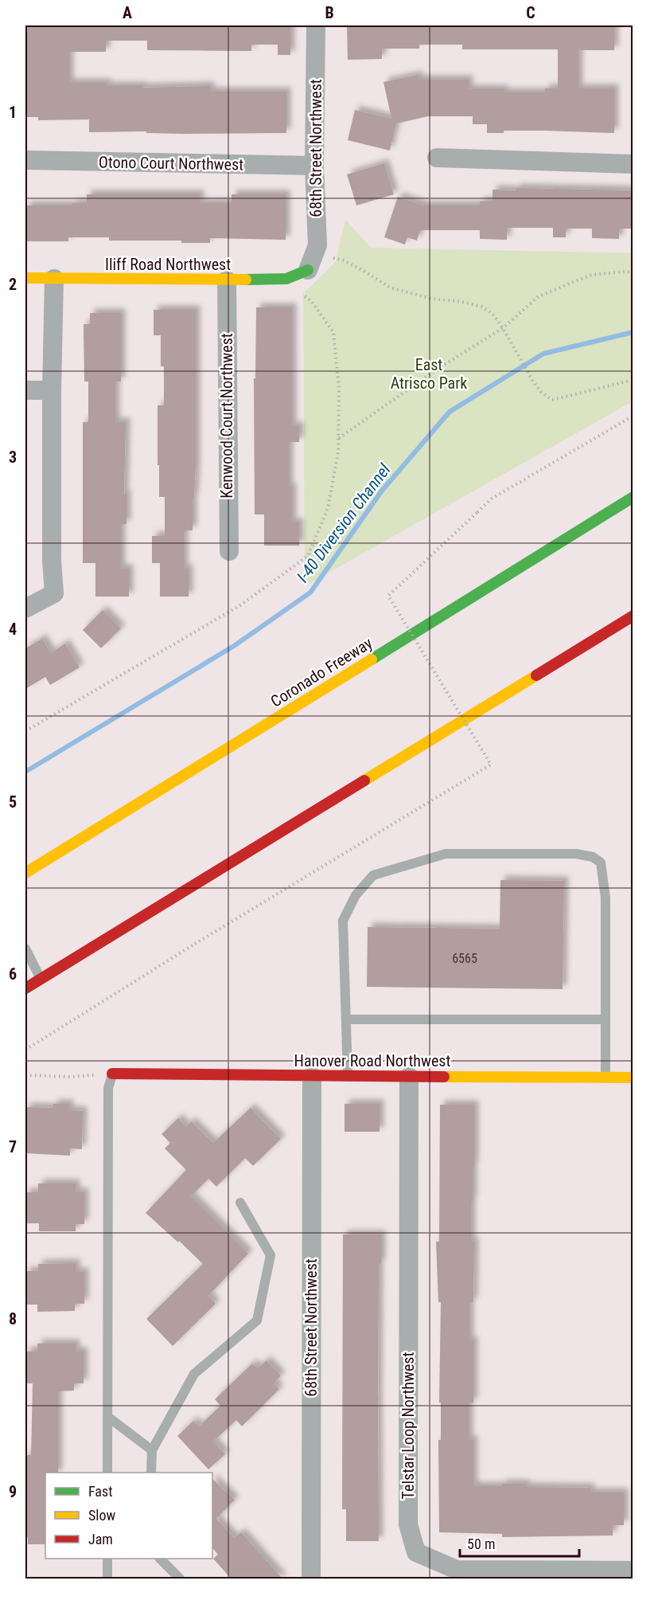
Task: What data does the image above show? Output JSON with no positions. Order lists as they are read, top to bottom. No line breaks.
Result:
{"streets":{"main road":["Iliff Road Northwest","Coronado Freeway","Hanover Road Northwest"],"street":["68th Street Northwest","Otono Court Northwest","Kenwood Court Northwest","Telstar Loop Northwest"]},"crossings":[["68th Street Northwest","Otono Court Northwest"],["68th Street Northwest","Iliff Road Northwest"],["68th Street Northwest","Hanover Road Northwest"],["Iliff Road Northwest","Kenwood Court Northwest"],["Hanover Road Northwest","Telstar Loop Northwest"]],"water":["I-40 Diversion Channel"],"parks":["East Atrisco Park"],"house_numbers":["6565"],"legend":["Fast","Slow","Jam"],"scale_bar":"50 m","grid":{"columns":["A","B","C"],"rows":["1","2","3","4","5","6","7","8","9"]}}
